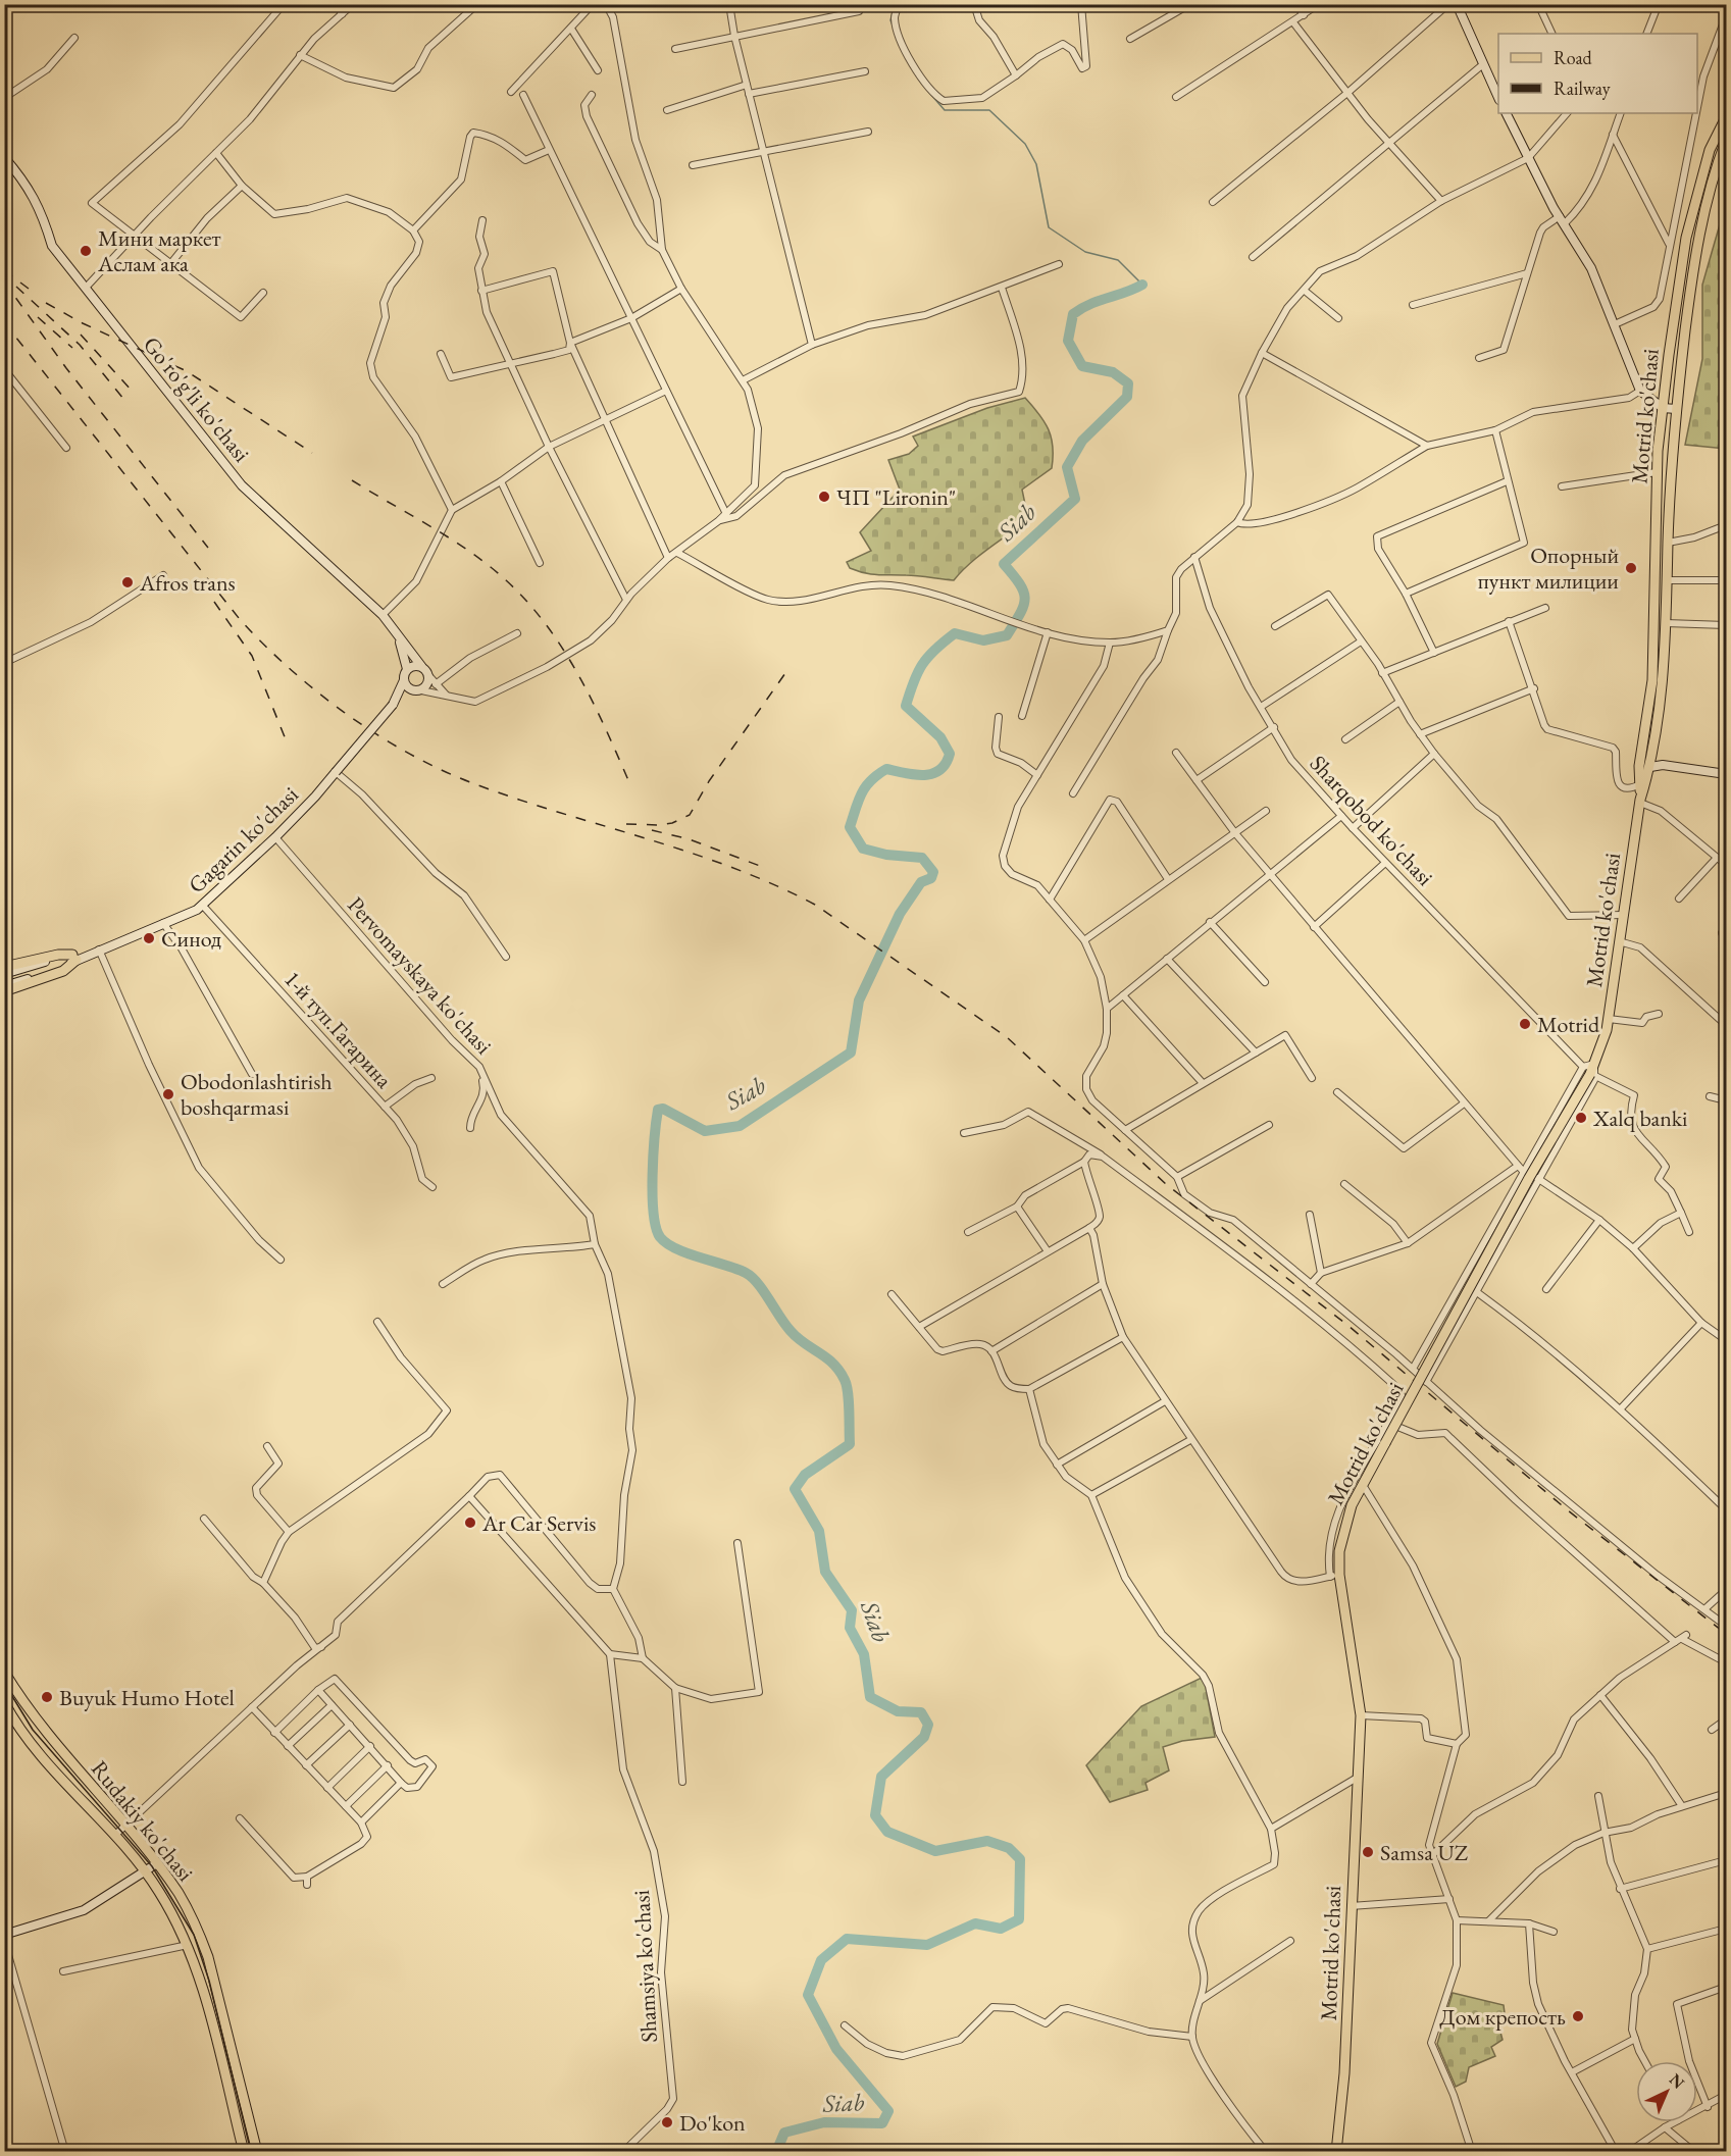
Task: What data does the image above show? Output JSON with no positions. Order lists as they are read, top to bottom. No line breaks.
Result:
{"streets":{"main road":["Go'ro'g'li ko'chasi","Motrid ko'chasi","Gagarin ko'chasi","Rudakiy ko'chasi"],"street":["Sharqobod ko'chasi","Pervomayskaya ko'chasi","1-й туп.Гагарина","Shamsiya ko'chasi"]},"crossings":[["Motrid ko'chasi","Sharqobod ko'chasi"],["Gagarin ko'chasi","Pervomayskaya ko'chasi"],["Gagarin ko'chasi","1-й туп.Гагарина"]],"water":["Siab"],"places":["Мини маркет Аслам ака","ЧП \"Lironin\"","Опорный пункт милиции","Afros trans","Синод","Motrid","Obodonlashtirish boshqarmasi","Xalq banki","Ar Car Servis","Buyuk Humo Hotel","Samsa UZ","Дом крепость","Do'kon"],"legend":["Road","Railway"],"north":"top right"}
